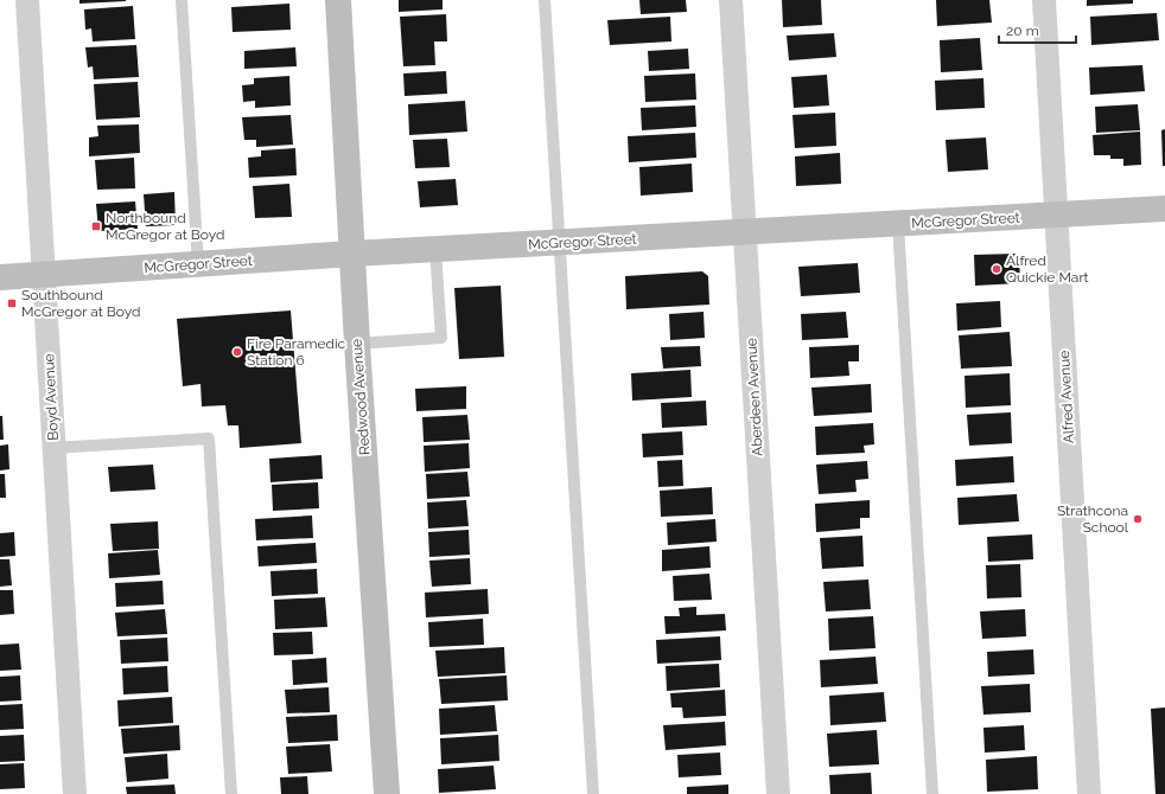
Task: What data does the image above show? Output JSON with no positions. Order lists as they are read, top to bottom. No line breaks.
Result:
{"streets":{"main road":["McGregor Street","Redwood Avenue"],"street":["Boyd Avenue","Aberdeen Avenue","Alfred Avenue"]},"crossings":[["McGregor Street","Boyd Avenue"],["McGregor Street","Redwood Avenue"],["McGregor Street","Aberdeen Avenue"],["McGregor Street","Alfred Avenue"]],"places":{"transit":["Northbound McGregor at Boyd","Southbound McGregor at Boyd"],"other":["Alfred Quickie Mart","Fire Paramedic Station 6","Strathcona School"]},"scale_bar":"20 m"}
